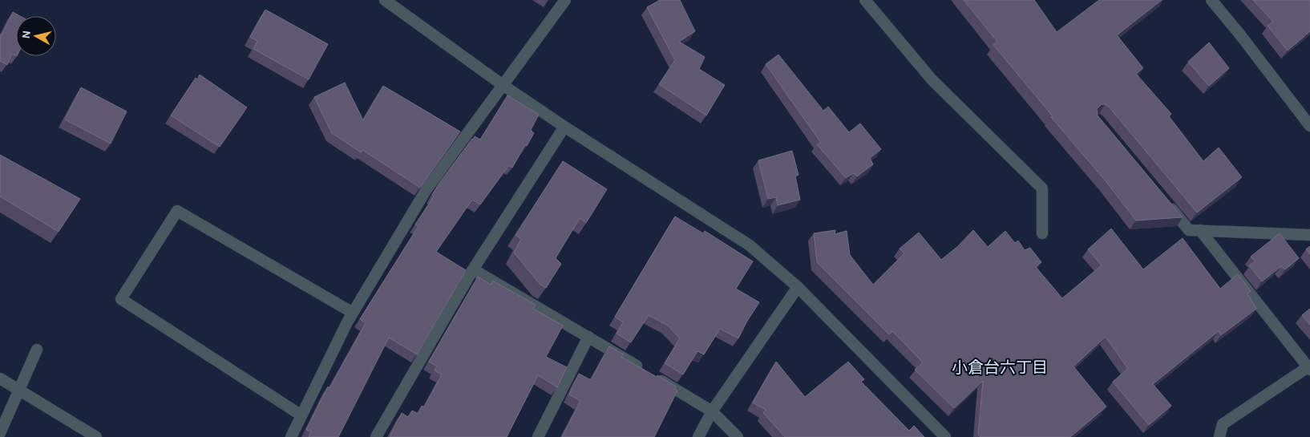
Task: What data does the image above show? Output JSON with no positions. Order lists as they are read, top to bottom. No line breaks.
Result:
{"districts":["小倉台六丁目"],"north":"left"}
